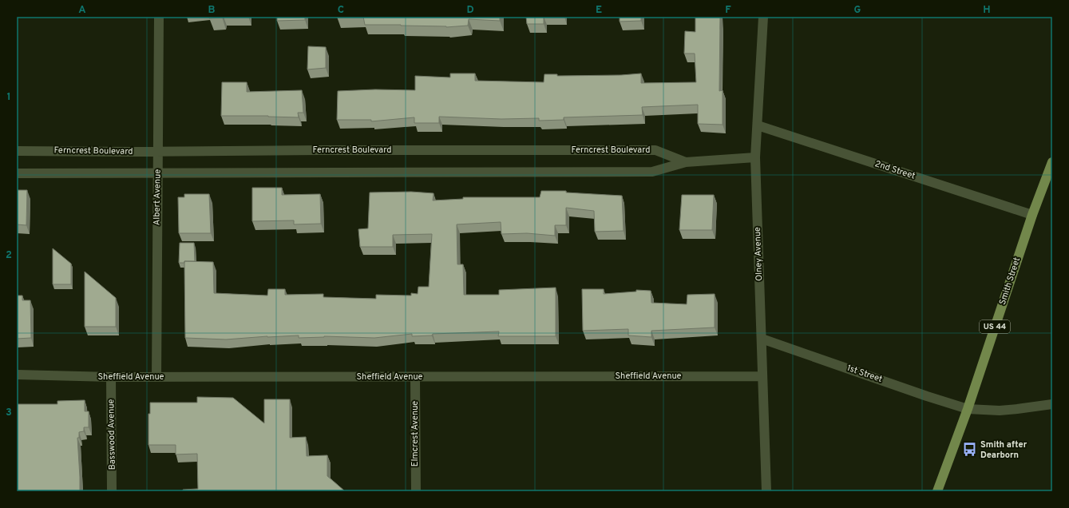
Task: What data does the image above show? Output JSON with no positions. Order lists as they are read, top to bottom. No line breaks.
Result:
{"streets":{"main road":["Smith Street","US 44"],"street":["Ferncrest Boulevard","2nd Street","Albert Avenue","Olney Avenue","1st Street","Sheffield Avenue","Elmcrest Avenue","Basswood Avenue"]},"crossings":[["Ferncrest Boulevard","Albert Avenue"],["Ferncrest Boulevard","Olney Avenue"],["2nd Street","Olney Avenue"],["2nd Street","Smith Street"],["Albert Avenue","Sheffield Avenue"],["Olney Avenue","1st Street"],["Olney Avenue","Sheffield Avenue"],["Smith Street","1st Street"],["Sheffield Avenue","Elmcrest Avenue"],["Sheffield Avenue","Basswood Avenue"]],"places":{"bus stop":["Smith after Dearborn"]},"grid":{"columns":["A","B","C","D","E","F","G","H"],"rows":["1","2","3"]}}
